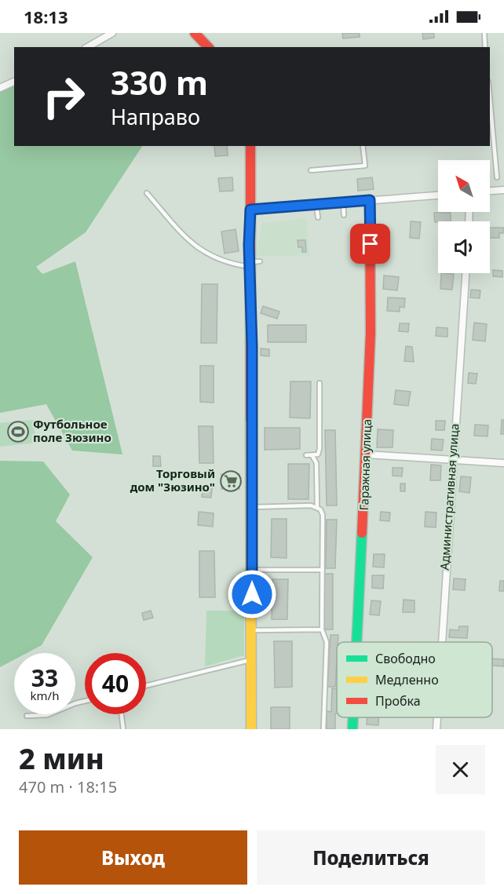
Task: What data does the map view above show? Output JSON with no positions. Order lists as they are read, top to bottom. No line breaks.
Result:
{"streets":{"street":["Гаражная улица","Административная улица"]},"places":{"sports":["Футбольное поле Зюзино"],"supermarket":["Торговый дом \"Зюзино\""]},"legend":["Свободно","Медленно","Пробка"],"north":"top left","page":{"status":"18:13","turn":["330 m","Направо"],"speed":"33 km/h","limit":"40","heading":["2 мин","470 m · 18:15"],"buttons":["Выход","Поделиться"]}}
